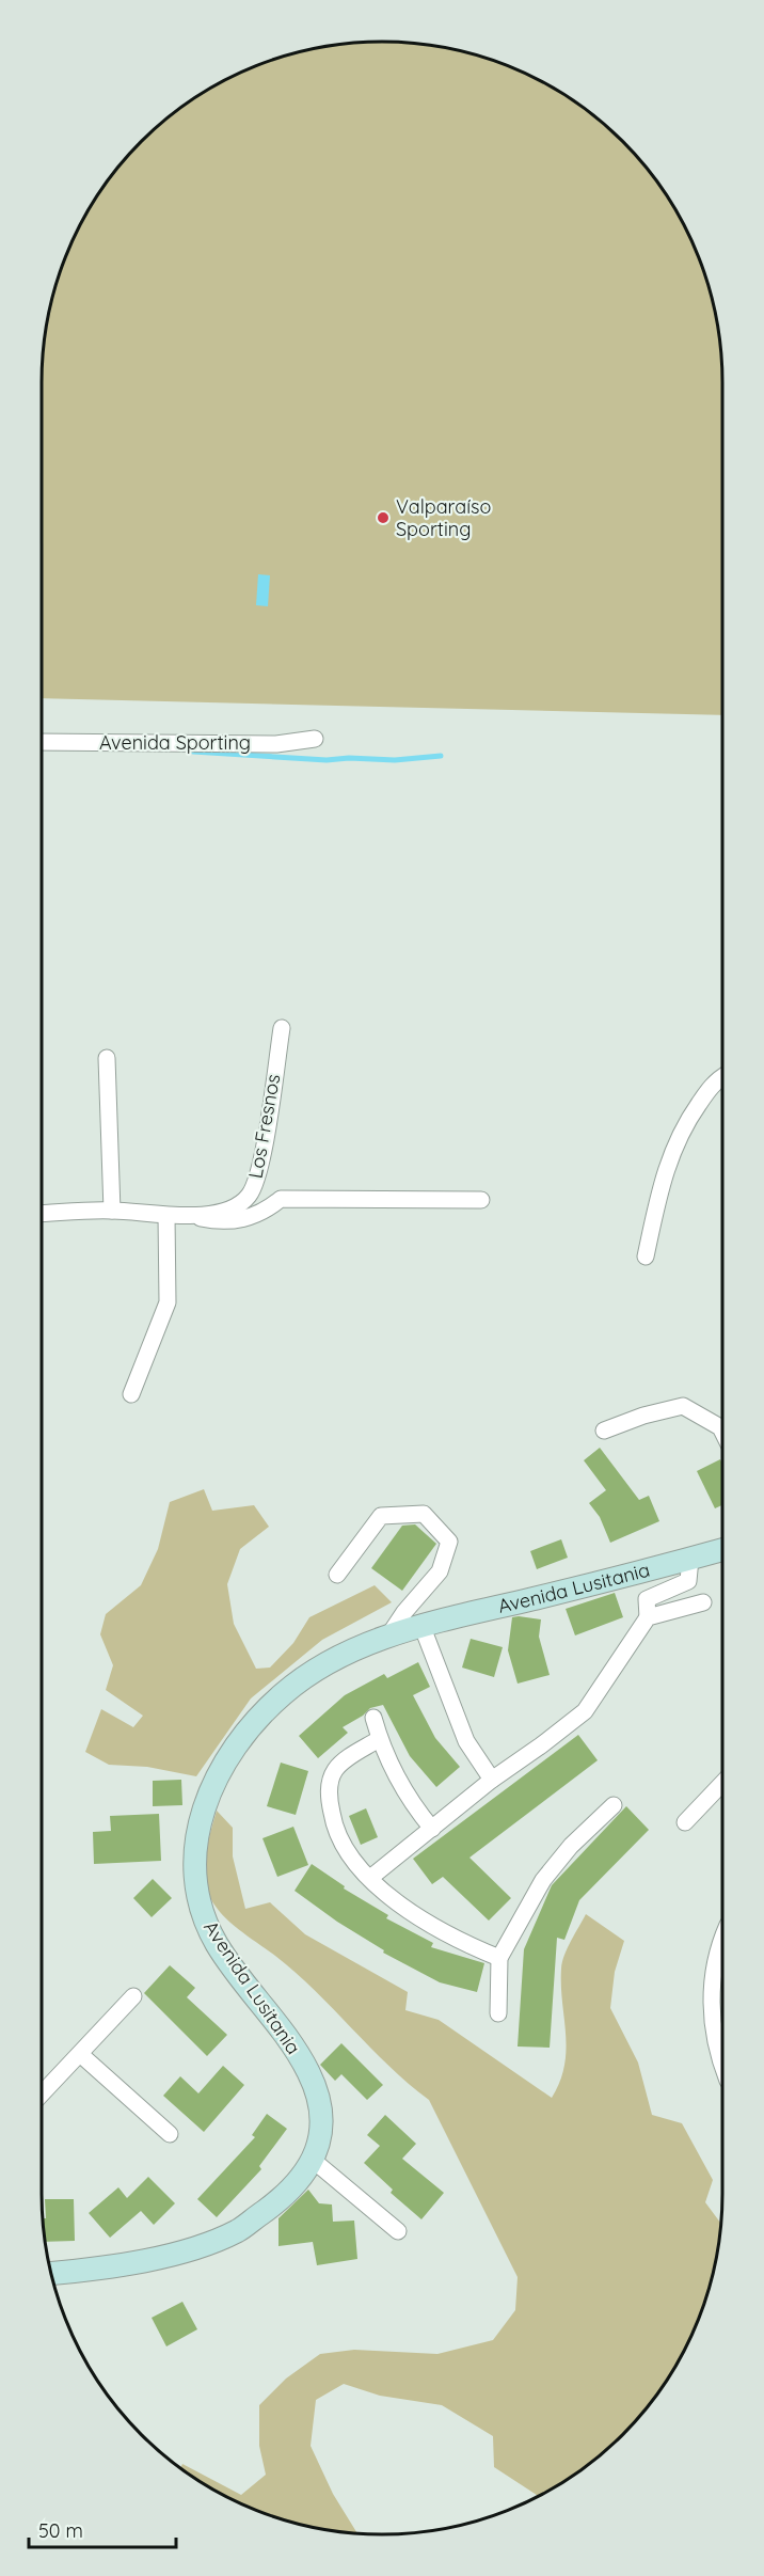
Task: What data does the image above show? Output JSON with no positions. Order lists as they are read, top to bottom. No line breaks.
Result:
{"streets":{"street":["Avenida Sporting","Los Fresnos","Avenida Lusitania"]},"places":["Valparaíso Sporting"],"scale_bar":"50 m"}
